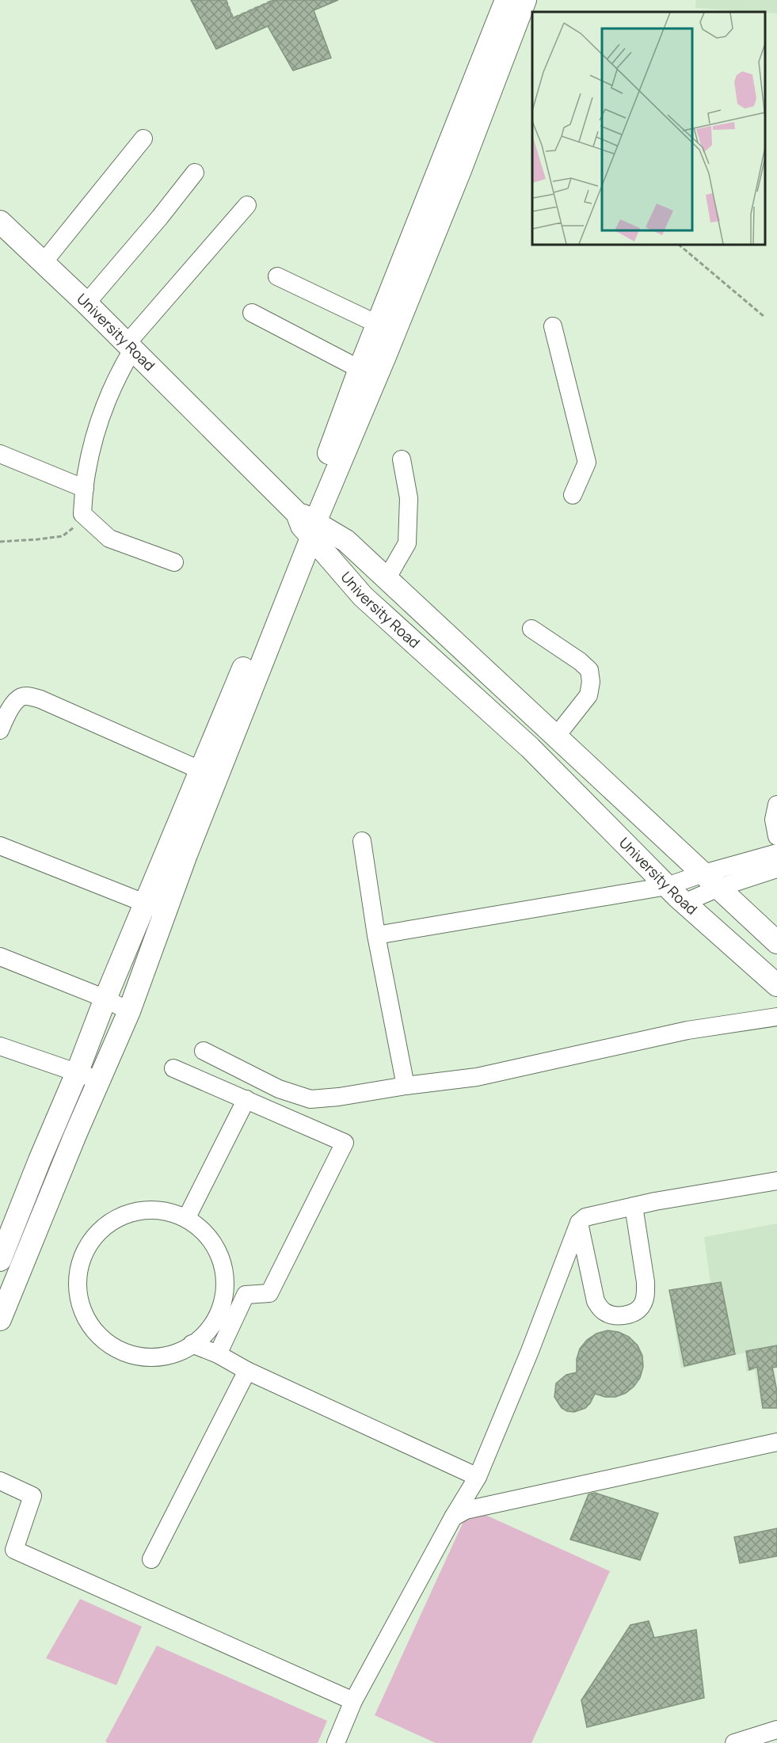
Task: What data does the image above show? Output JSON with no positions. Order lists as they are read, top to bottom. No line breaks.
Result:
{"streets":{"main road":["University Road"]}}
